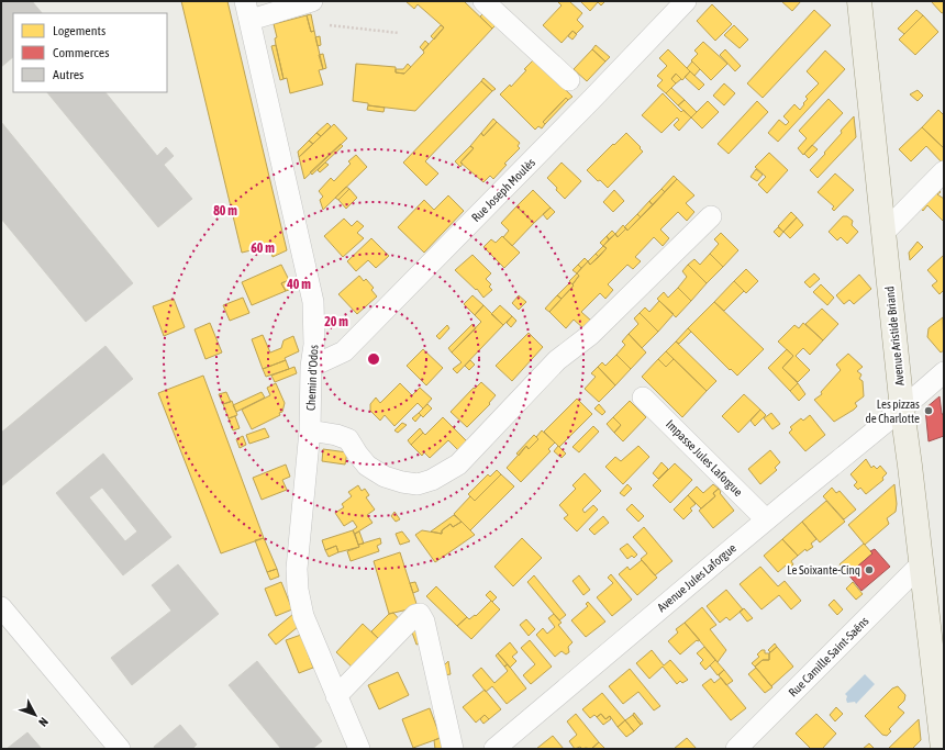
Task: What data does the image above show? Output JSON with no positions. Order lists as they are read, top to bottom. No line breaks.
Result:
{"streets":{"main road":["Avenue Aristide Briand"],"street":["Rue Joseph Moulès","Chemin d'Odos","Impasse Jules Laforgue","Avenue Jules Laforgue","Rue Camille Saint-Saëns"]},"crossings":[["Rue Joseph Moulès","Chemin d'Odos"],["Avenue Aristide Briand","Avenue Jules Laforgue"],["Avenue Aristide Briand","Rue Camille Saint-Saëns"],["Impasse Jules Laforgue","Avenue Jules Laforgue"]],"places":["Les pizzas de Charlotte","Le Soixante-Cinq"],"legend":["Logements","Commerces","Autres"],"north":"bottom right","rings":["80 m","60 m","40 m","20 m"]}
